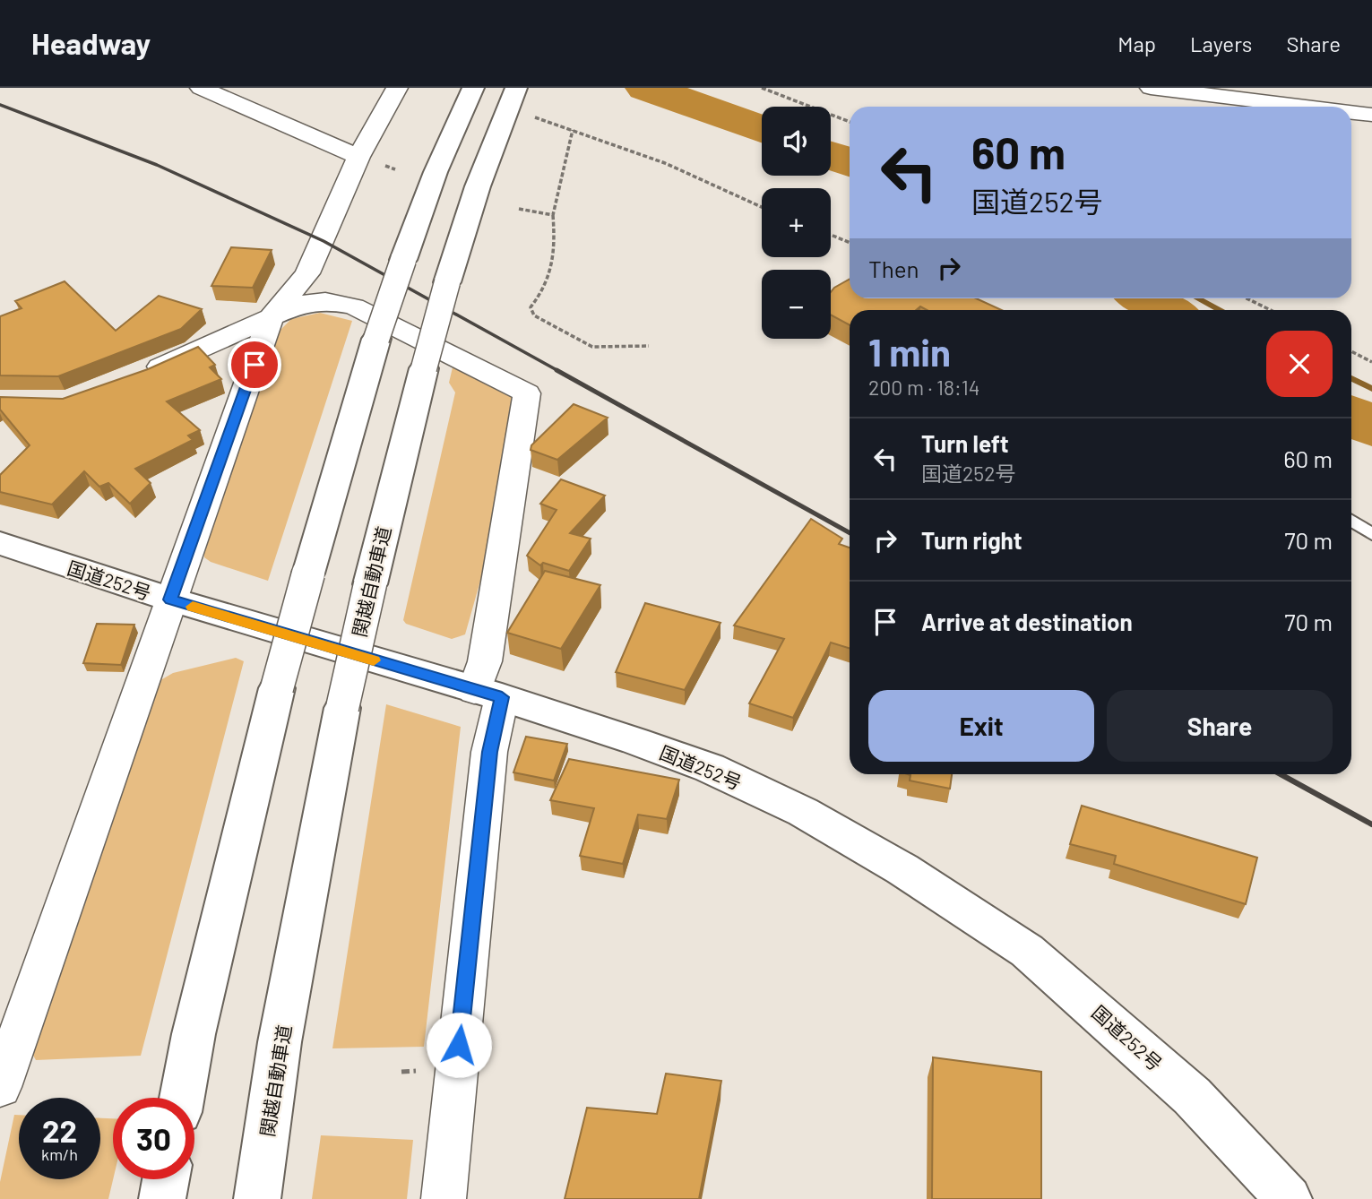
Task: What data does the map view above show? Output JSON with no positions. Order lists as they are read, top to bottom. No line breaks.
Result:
{"streets":{"highway":["国道252号","関越自動車道"]},"page":{"header":"Headway","nav":["Map","Layers","Share"],"map_buttons":["+","−"],"turn":["60 m","国道252号"],"then":"Then","heading":["1 min","200 m · 18:14"],"list":[{"name":"Turn left","note":"国道252号","value":"60 m"},{"name":"Turn right","value":"70 m"},{"name":"Arrive at destination","value":"70 m"}],"buttons":["Exit","Share"],"speed":"22 km/h","limit":"30"}}
